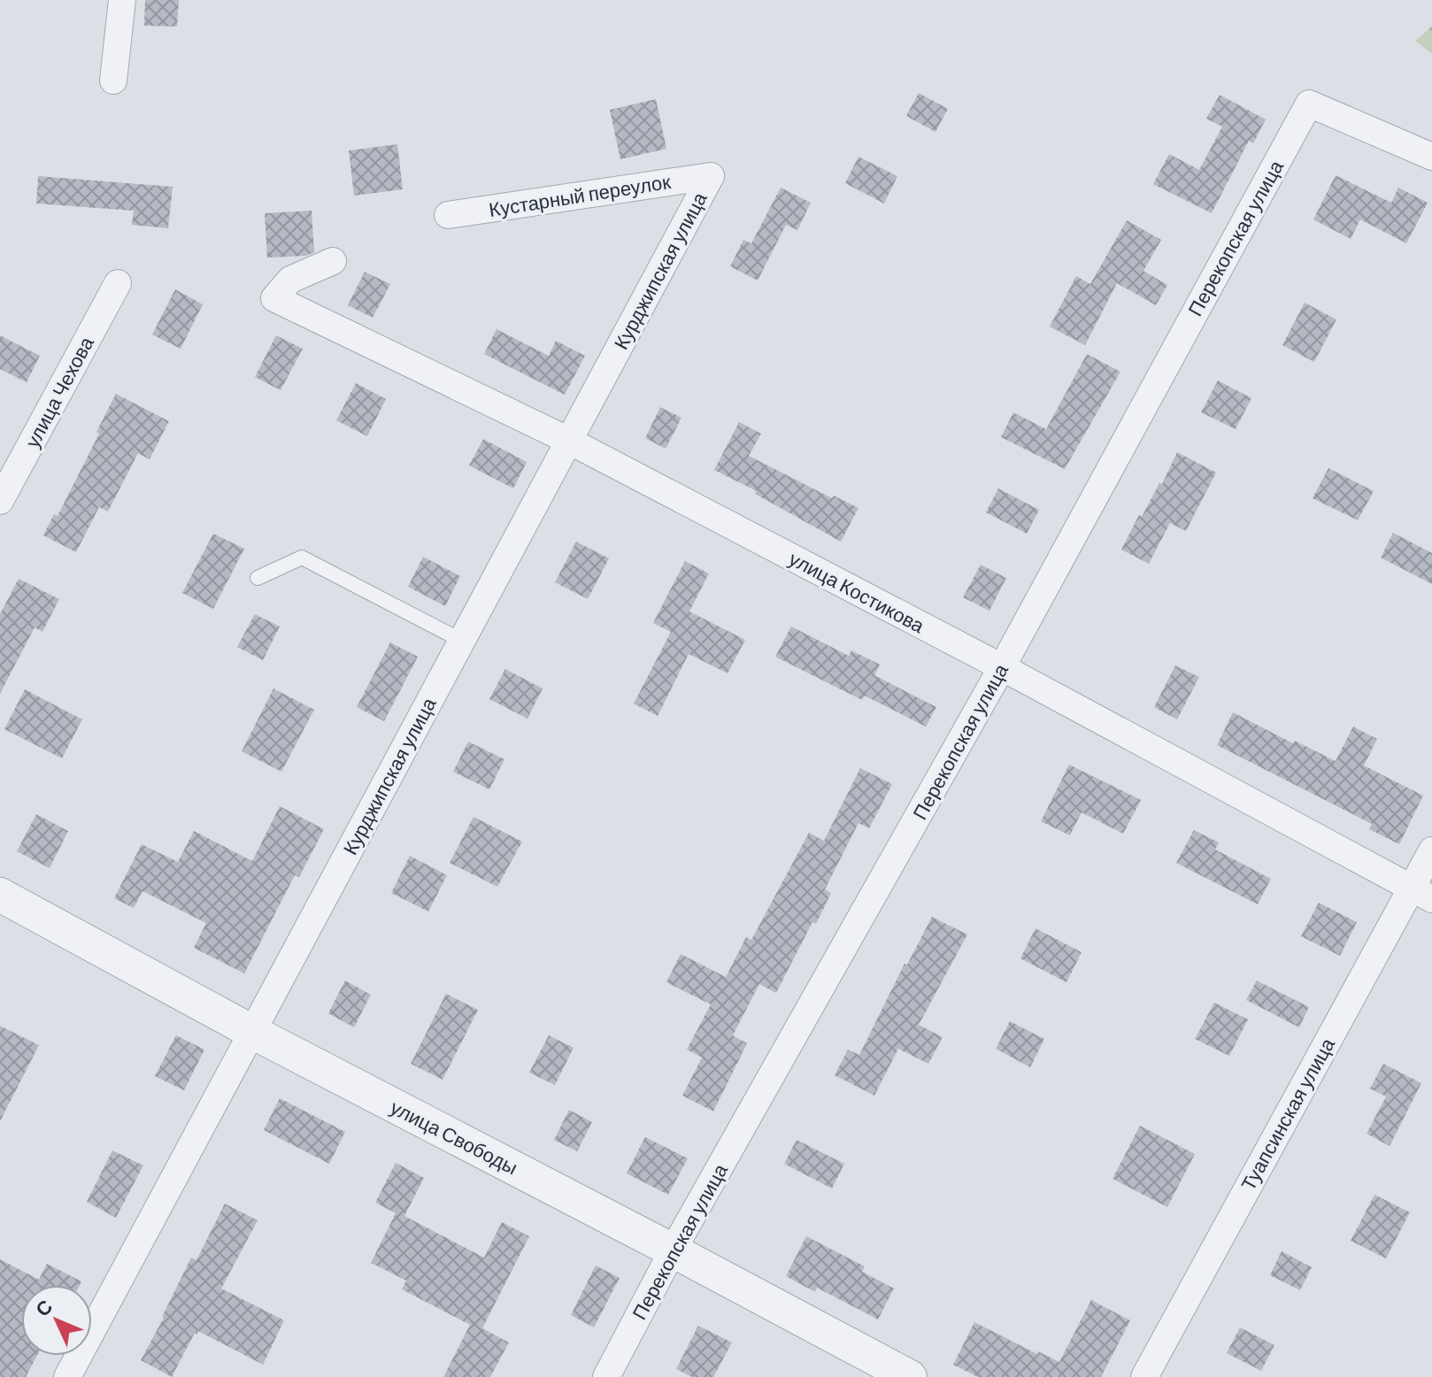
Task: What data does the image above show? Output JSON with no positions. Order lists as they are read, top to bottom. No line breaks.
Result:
{"streets":{"street":["Кустарный переулок","Перекопская улица","Курджипская улица","улица Чехова","улица Костикова","Туапсинская улица","улица Свободы"]},"crossings":[["Кустарный переулок","Курджипская улица"],["Перекопская улица","улица Костикова"],["Перекопская улица","улица Свободы"],["Курджипская улица","улица Костикова"],["Курджипская улица","улица Свободы"],["улица Костикова","Туапсинская улица"]],"north":"top left"}
